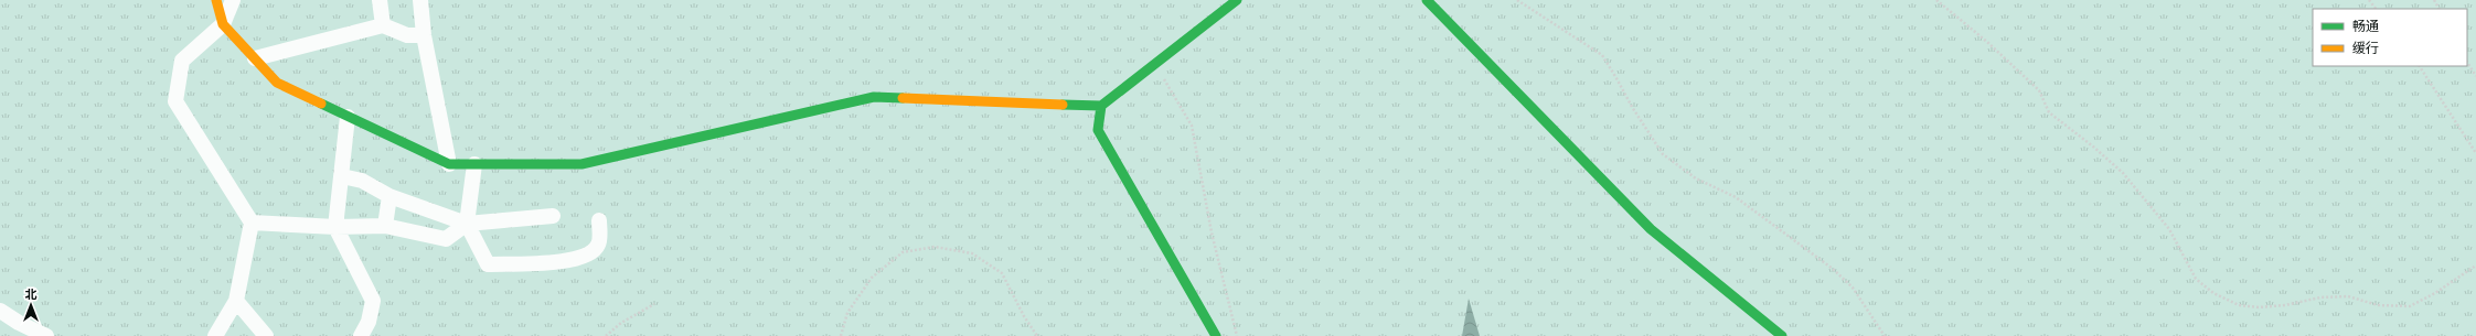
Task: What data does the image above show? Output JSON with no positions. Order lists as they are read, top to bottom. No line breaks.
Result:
{"legend":["畅通","缓行"],"north":"top"}
